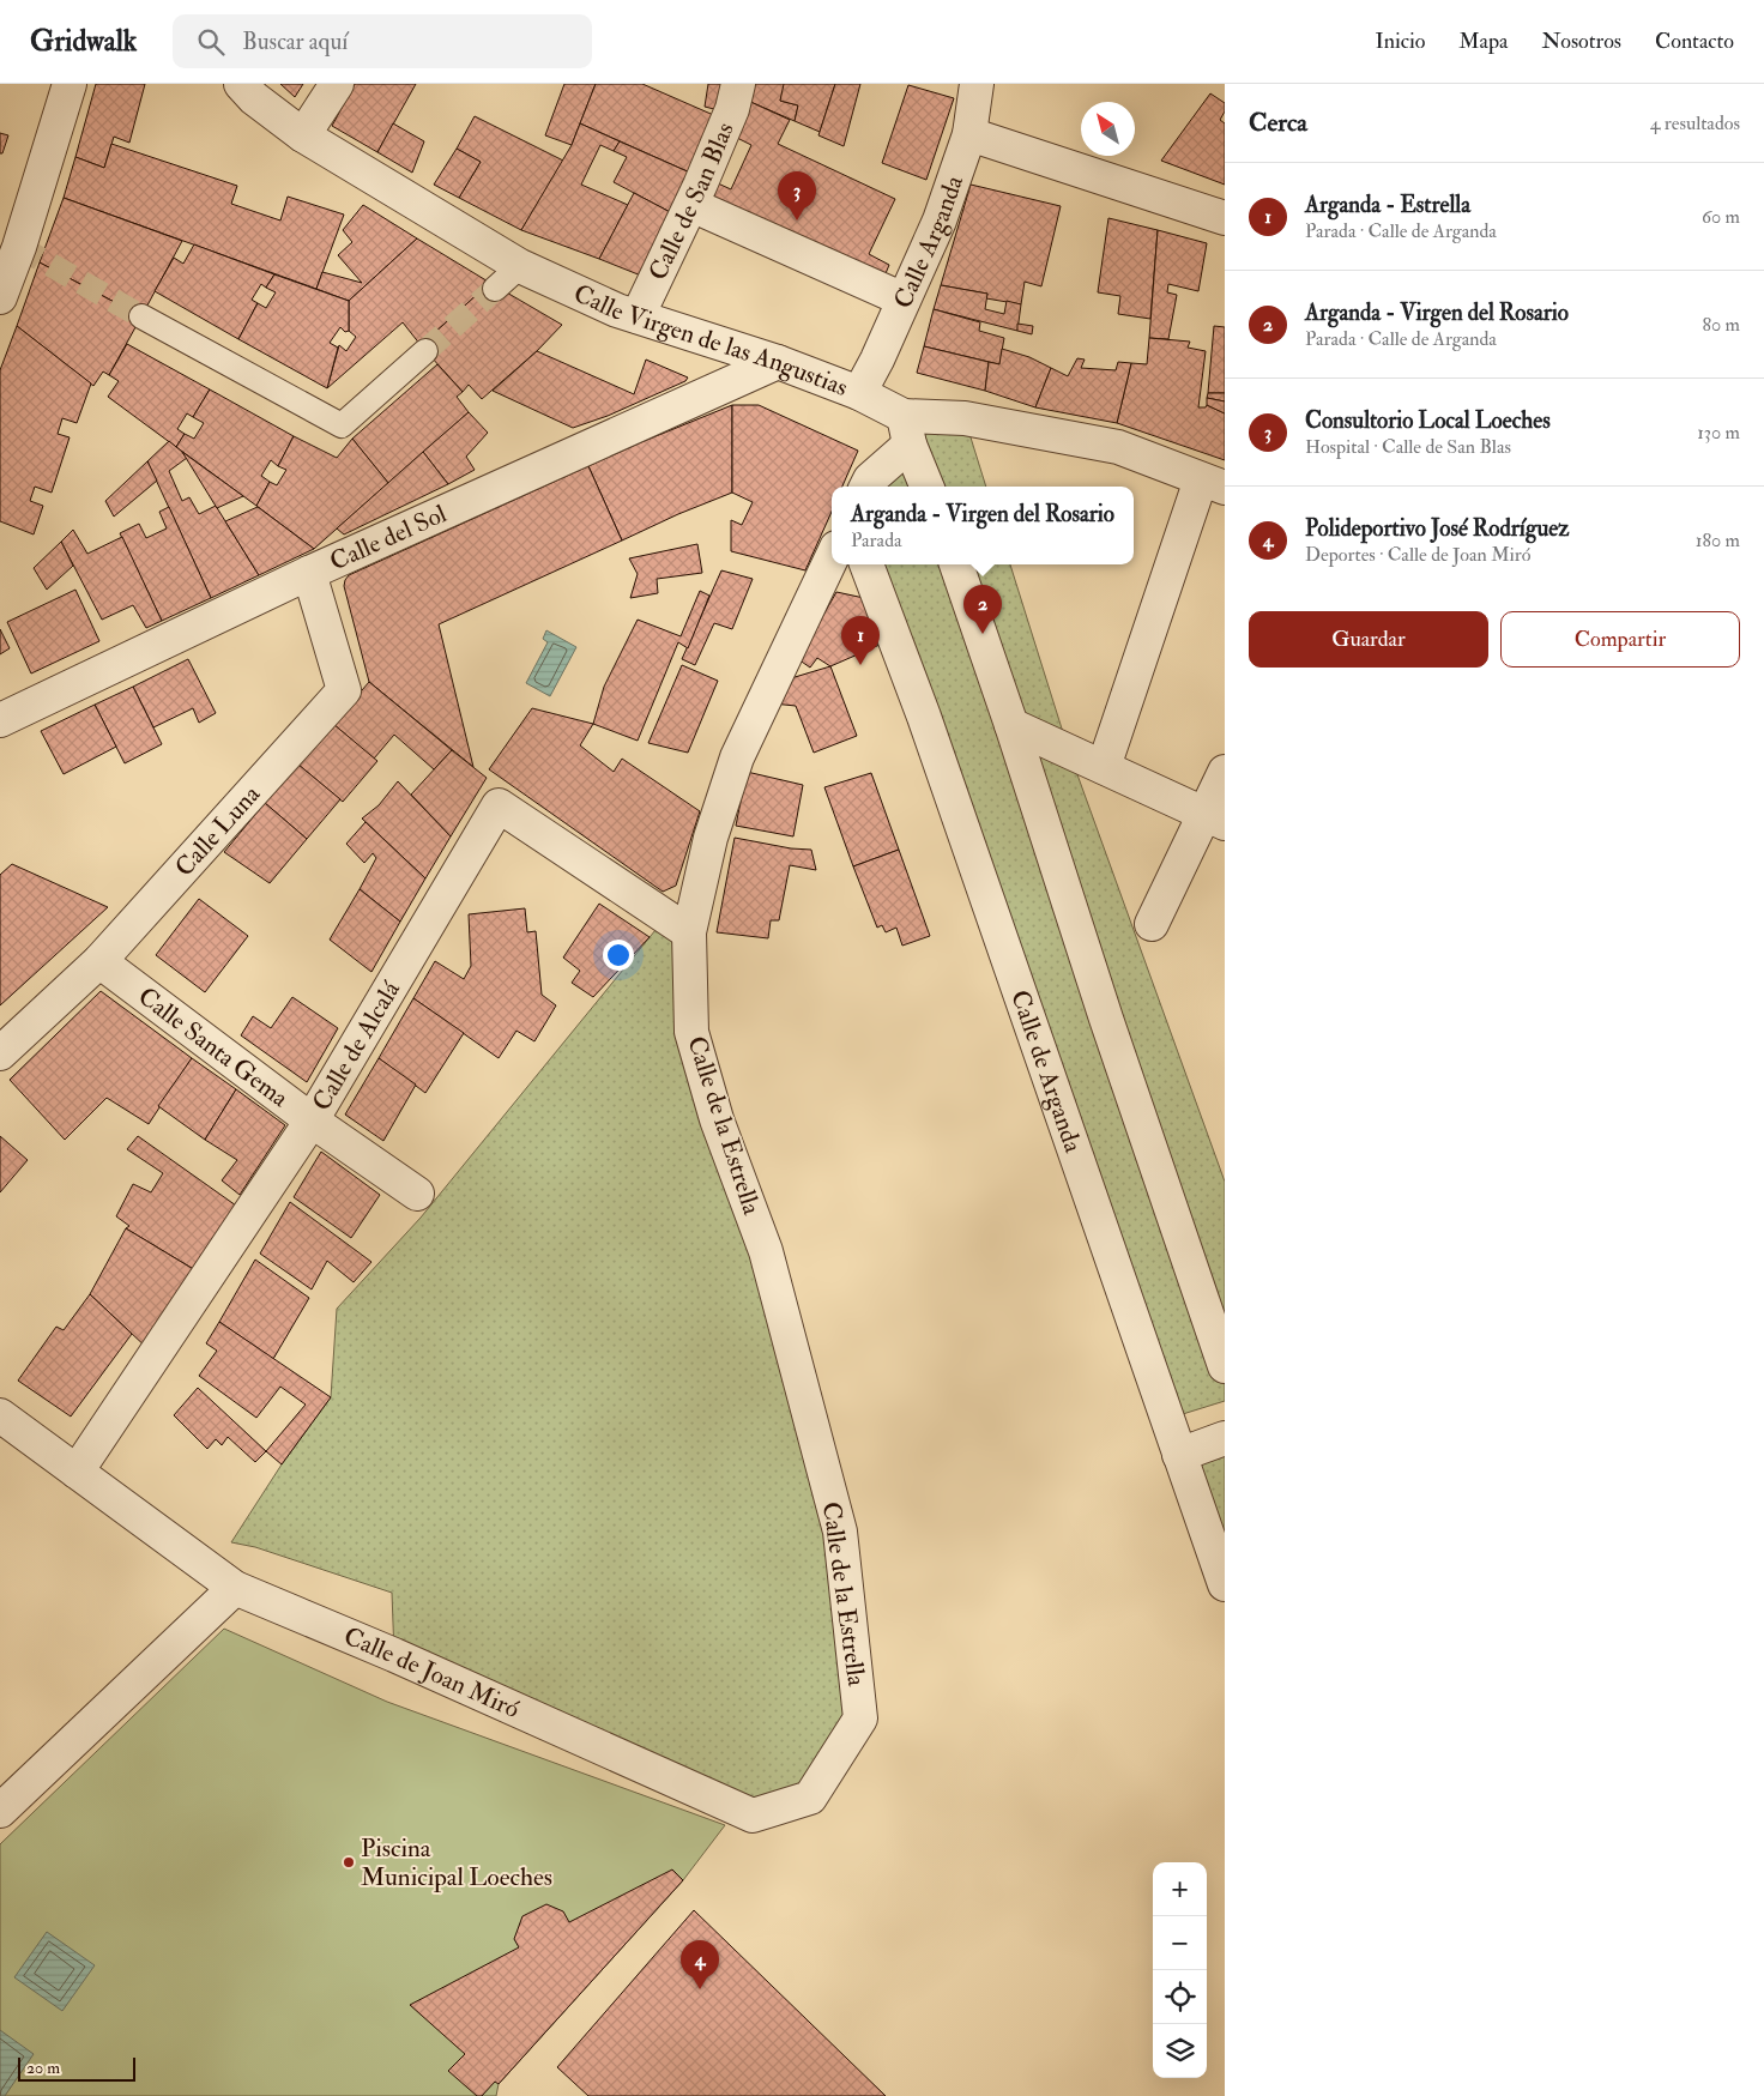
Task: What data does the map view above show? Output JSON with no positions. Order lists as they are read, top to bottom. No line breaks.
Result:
{"streets":{"street":["Calle de San Blas","Calle Arganda","Calle Virgen de las Angustias","Calle del Sol","Calle Luna","Calle Santa Gema","Calle de Alcalá","Calle de Arganda","Calle de la Estrella","Calle de Joan Miró"]},"crossings":[["Calle de San Blas","Calle Virgen de las Angustias"],["Calle Arganda","Calle Virgen de las Angustias"],["Calle Virgen de las Angustias","Calle del Sol"],["Calle del Sol","Calle Luna"],["Calle Luna","Calle Santa Gema"],["Calle Santa Gema","Calle de Alcalá"],["Calle de Alcalá","Calle de la Estrella"],["Calle de Alcalá","Calle de Joan Miró"],["Calle de la Estrella","Calle de Joan Miró"]],"places":["Piscina Municipal Loeches"],"scale_bar":"20 m","north":"top left","page":{"header":"Gridwalk","search":"Buscar aquí","nav":["Inicio","Mapa","Nosotros","Contacto"],"heading":["Cerca","4 resultados"],"list":[{"mark":"1","name":"Arganda - Estrella","note":"Parada · Calle de Arganda","value":"60 m"},{"mark":"2","name":"Arganda - Virgen del Rosario","note":"Parada · Calle de Arganda","value":"80 m"},{"mark":"3","name":"Consultorio Local Loeches","note":"Hospital · Calle de San Blas","value":"130 m"},{"mark":"4","name":"Polideportivo José Rodríguez","note":"Deportes · Calle de Joan Miró","value":"180 m"}],"pins":["3","2","1","4"],"popup":["Arganda - Virgen del Rosario","Parada"],"buttons":["Guardar","Compartir"],"map_buttons":["+","−"],"scale":"20 m"}}
